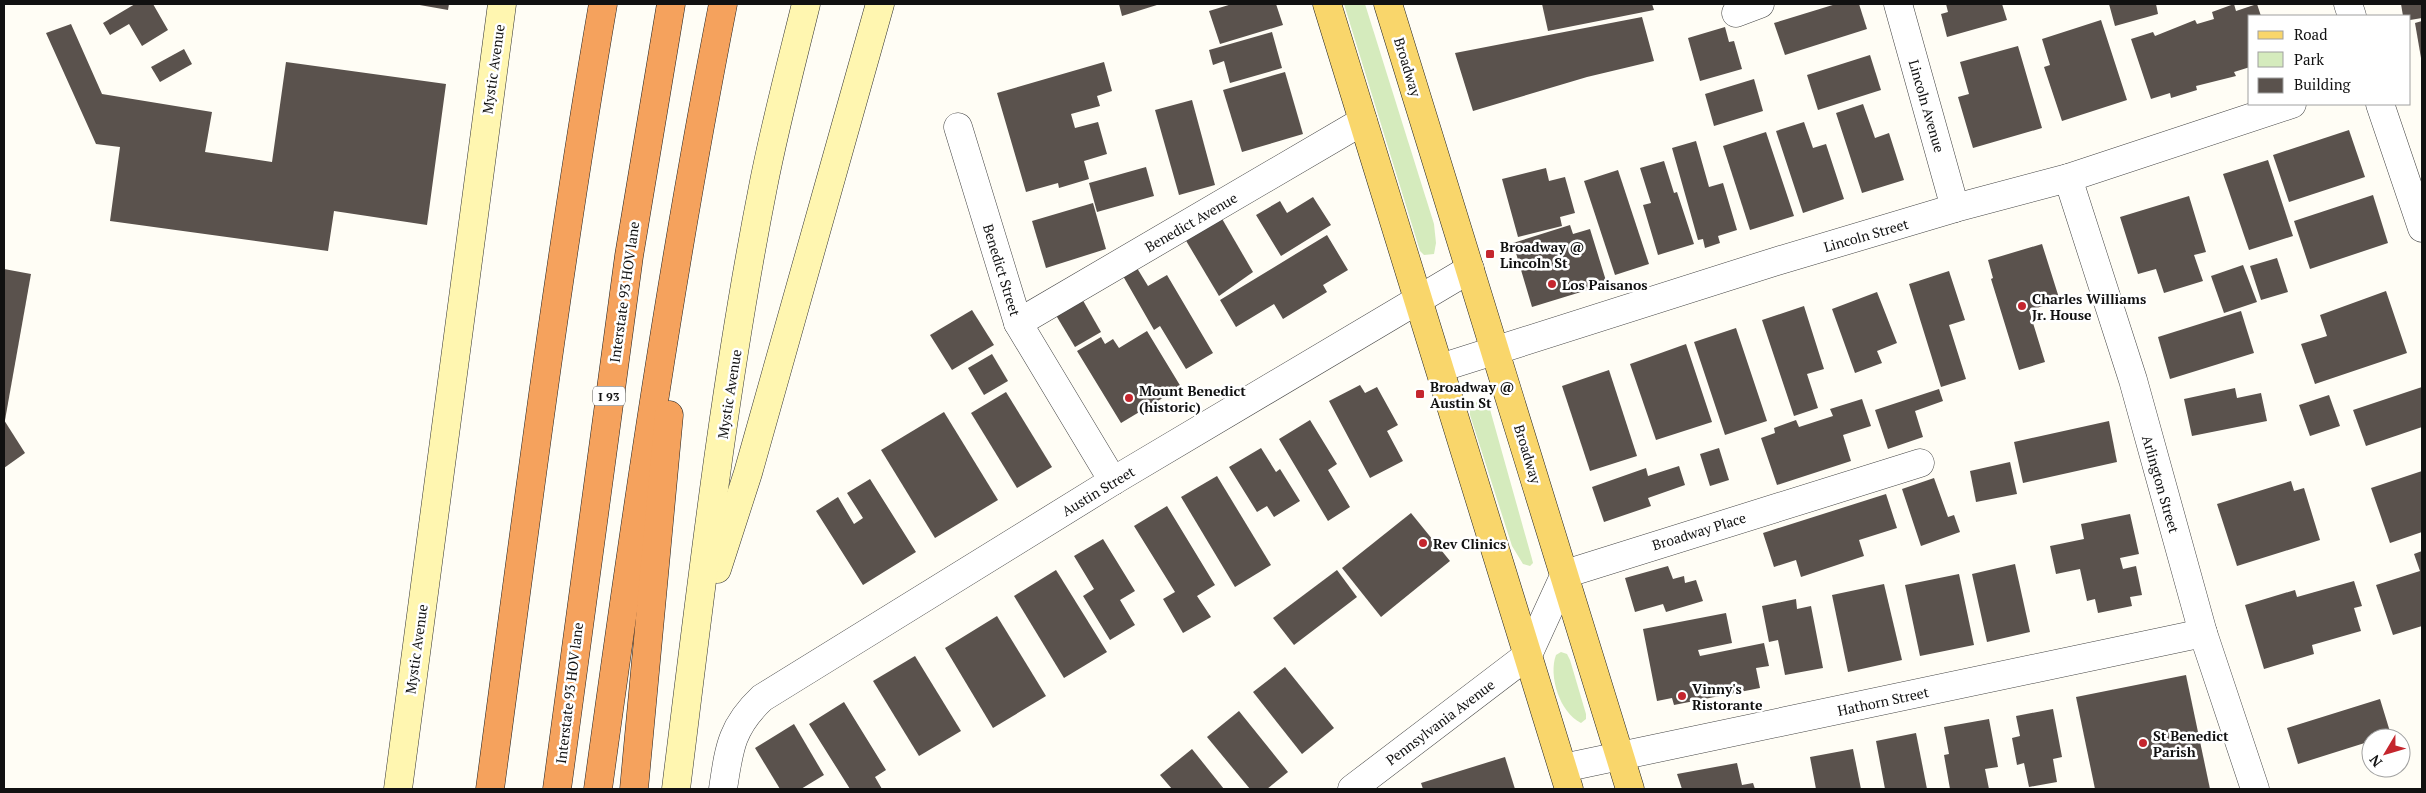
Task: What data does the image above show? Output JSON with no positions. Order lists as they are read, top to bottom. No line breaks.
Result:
{"streets":{"highway":["Interstate 93 HOV lane","I 93"],"main road":["Broadway","Mystic Avenue"],"street":["Lincoln Avenue","Benedict Avenue","Lincoln Street","Benedict Street","Arlington Street","Austin Street","Broadway Place","Hathorn Street","Pennsylvania Avenue"]},"crossings":[["Broadway","Lincoln Street"],["Broadway","Austin Street"],["Broadway","Broadway Place"],["Broadway","Hathorn Street"],["Lincoln Avenue","Lincoln Street"],["Benedict Avenue","Benedict Street"],["Lincoln Street","Arlington Street"],["Benedict Street","Austin Street"],["Arlington Street","Hathorn Street"]],"places":{"transit":["Broadway @ Lincoln St","Broadway @ Austin St"],"other":["Los Paisanos","Charles Williams Jr. House","Mount Benedict (historic)","Rev Clinics","Vinny's Ristorante","St Benedict Parish"]},"legend":["Road","Park","Building"],"north":"bottom left"}
